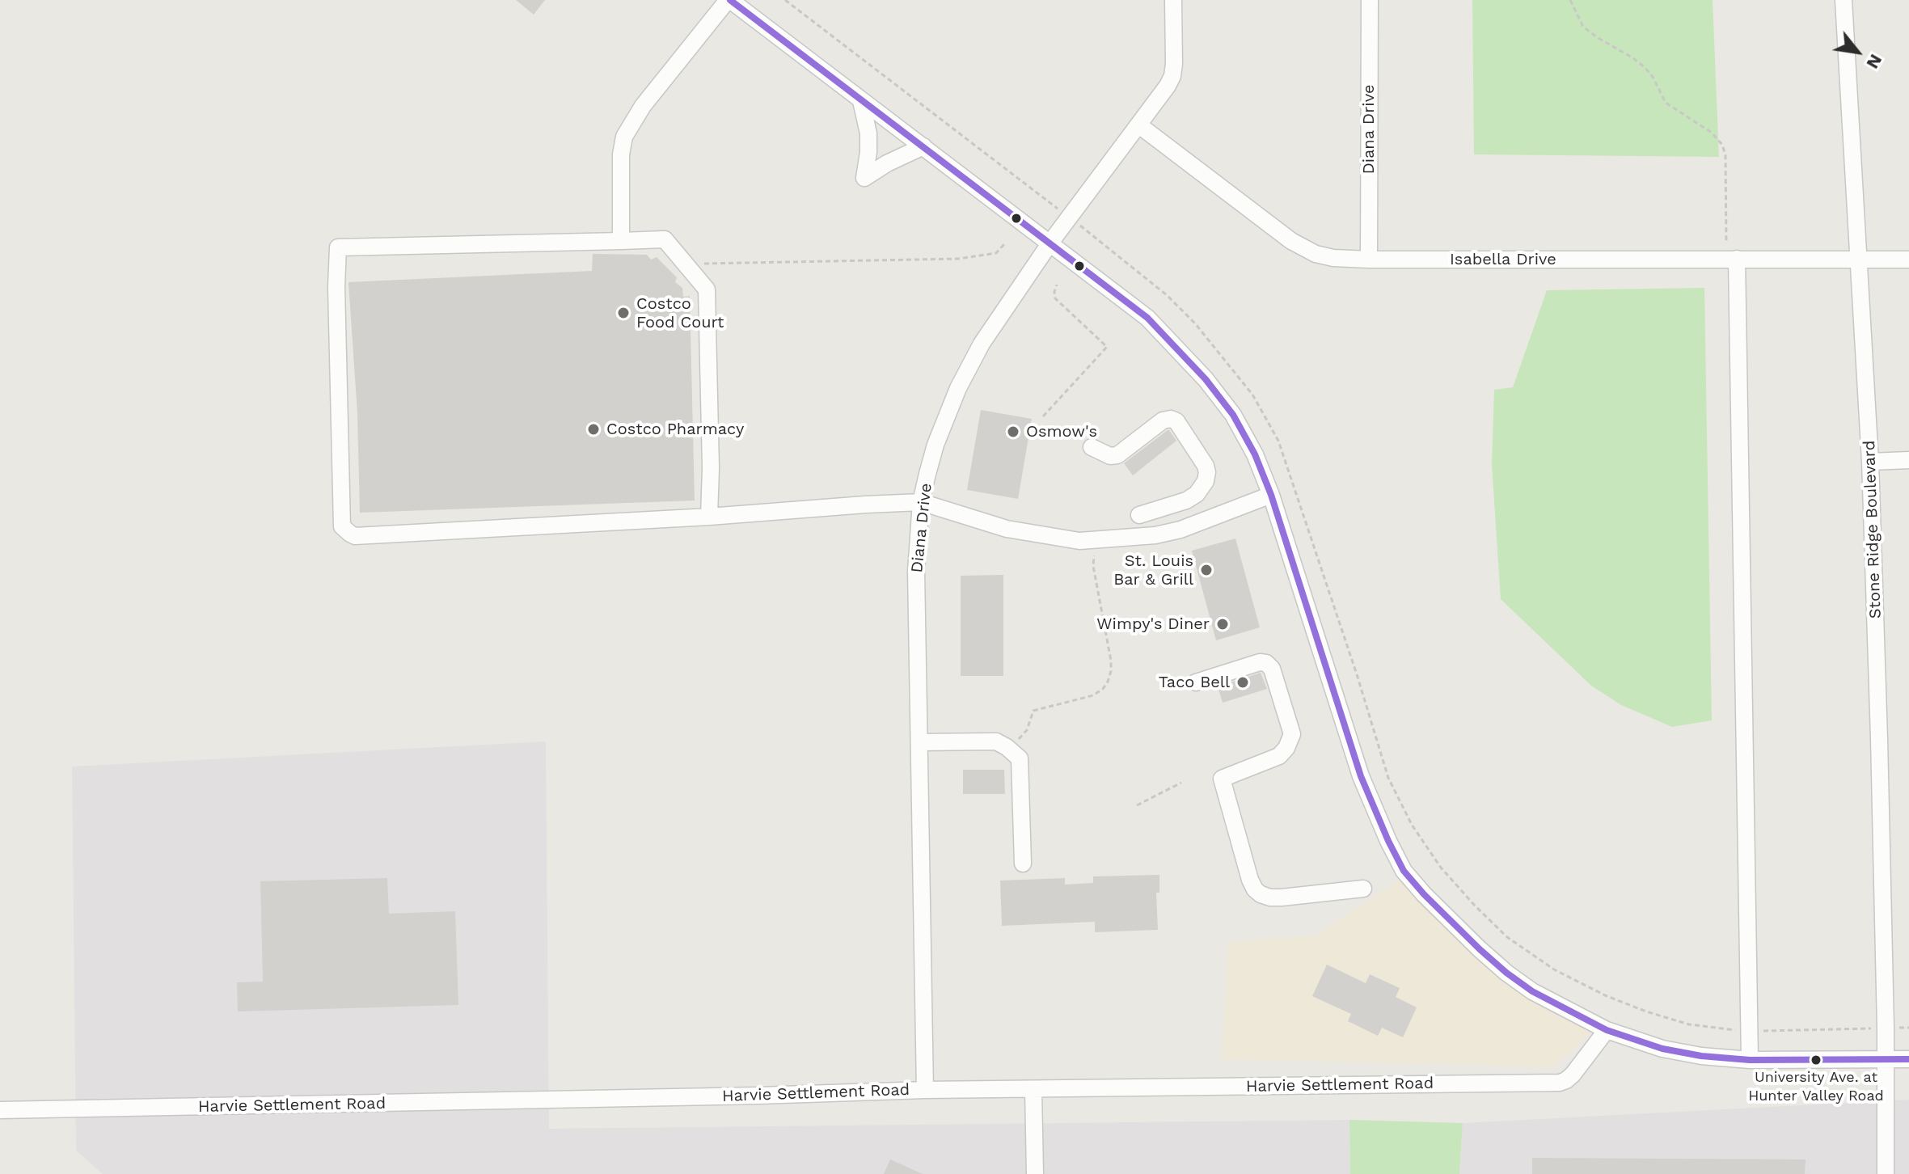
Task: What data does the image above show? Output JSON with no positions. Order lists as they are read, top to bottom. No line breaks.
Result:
{"streets":{"street":["Diana Drive","Isabella Drive","Stone Ridge Boulevard","Harvie Settlement Road"]},"crossings":[["Diana Drive","Isabella Drive"],["Diana Drive","Harvie Settlement Road"],["Isabella Drive","Stone Ridge Boulevard"]],"places":["Costco Food Court","Costco Pharmacy","Osmow's","St. Louis Bar & Grill","Wimpy's Diner","Taco Bell","University Ave. at Hunter Valley Road"],"north":"bottom right"}
